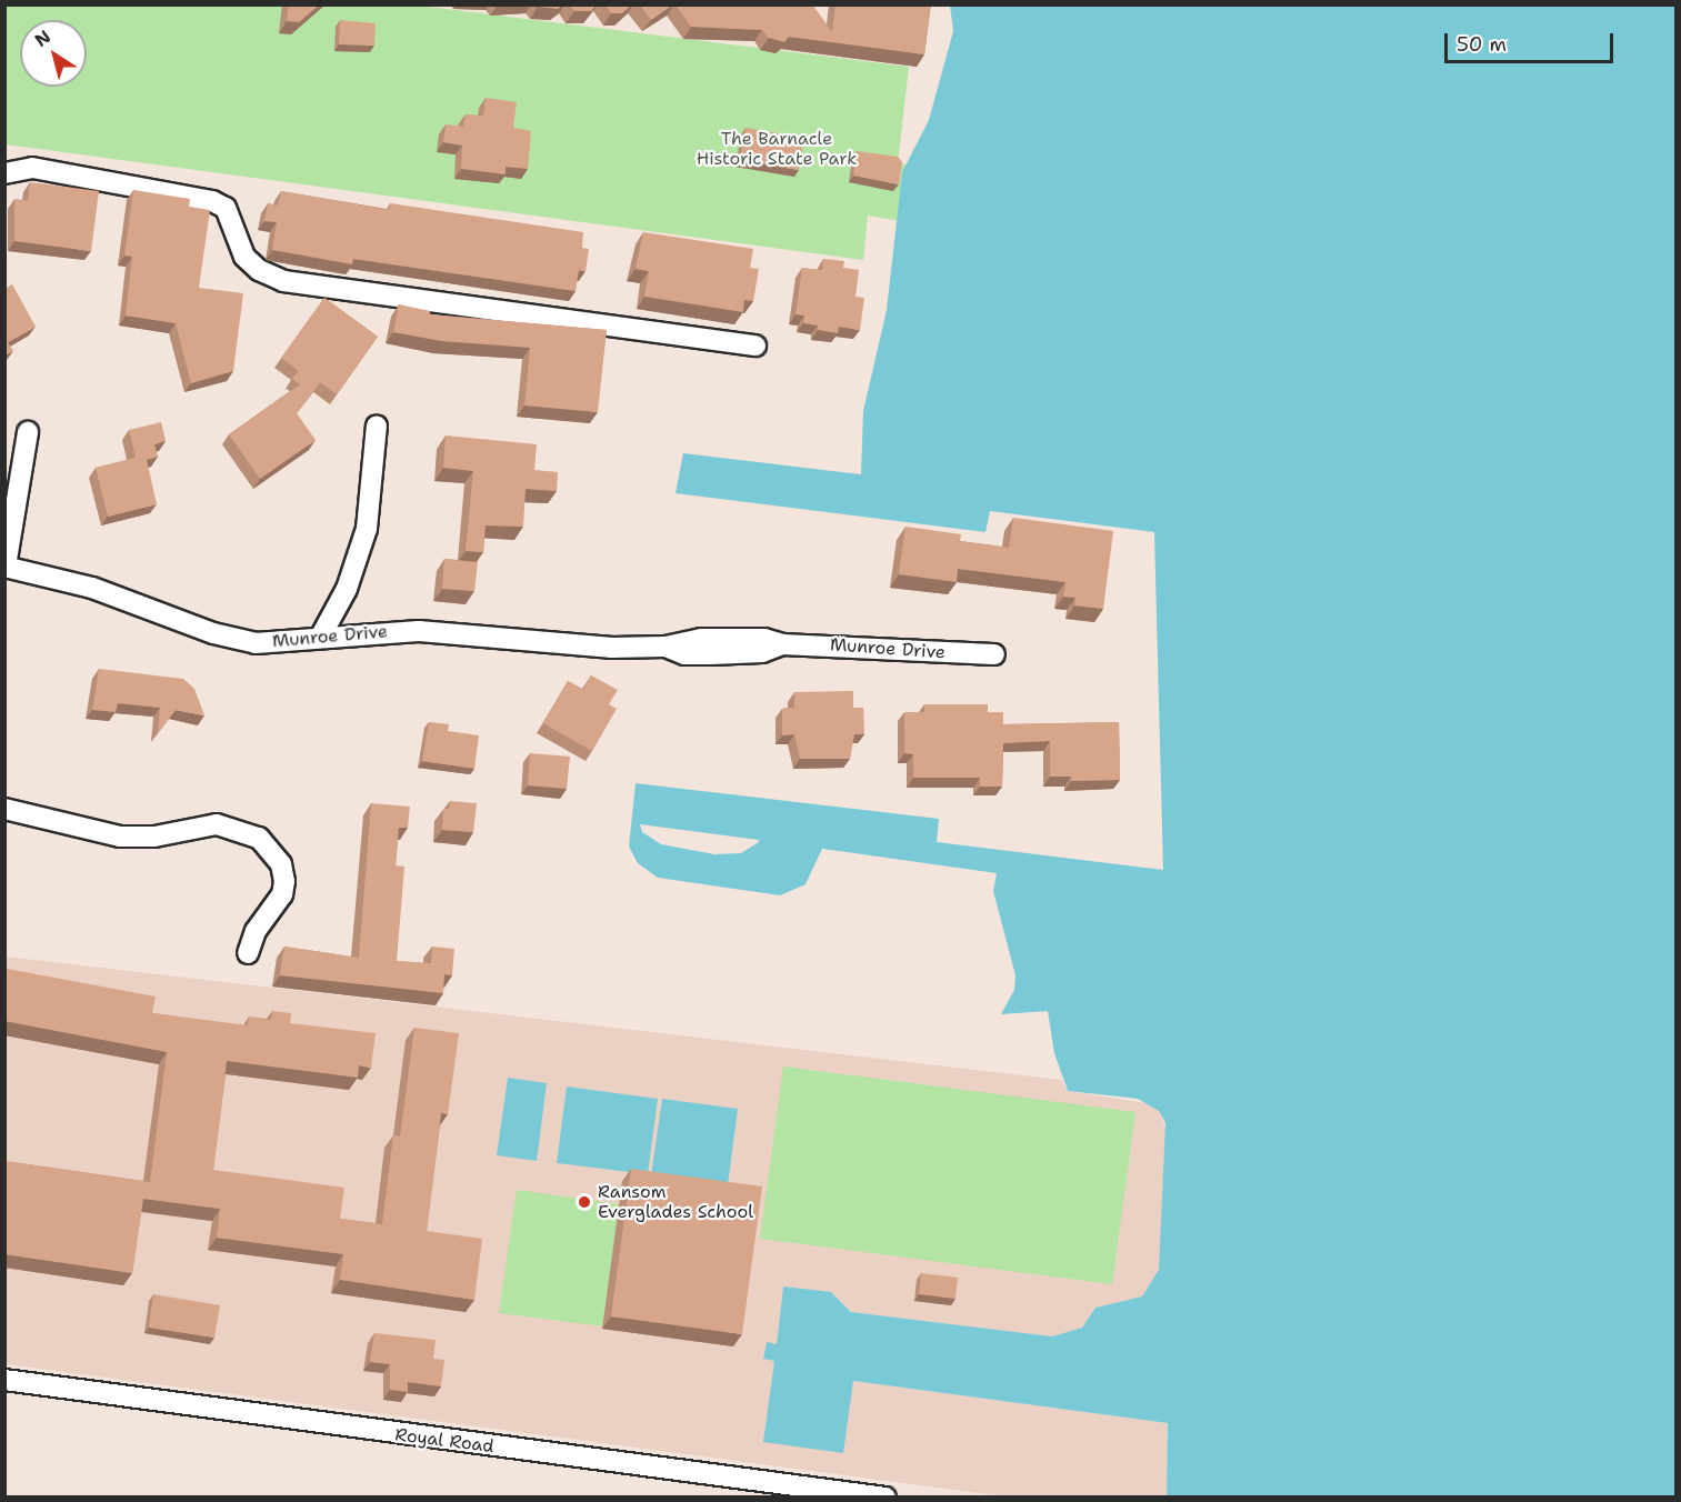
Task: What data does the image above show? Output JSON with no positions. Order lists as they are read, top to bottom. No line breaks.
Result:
{"streets":{"street":["Munroe Drive","Royal Road"]},"parks":["The Barnacle Historic State Park"],"places":["Ransom Everglades School"],"scale_bar":"50 m","north":"top left"}
